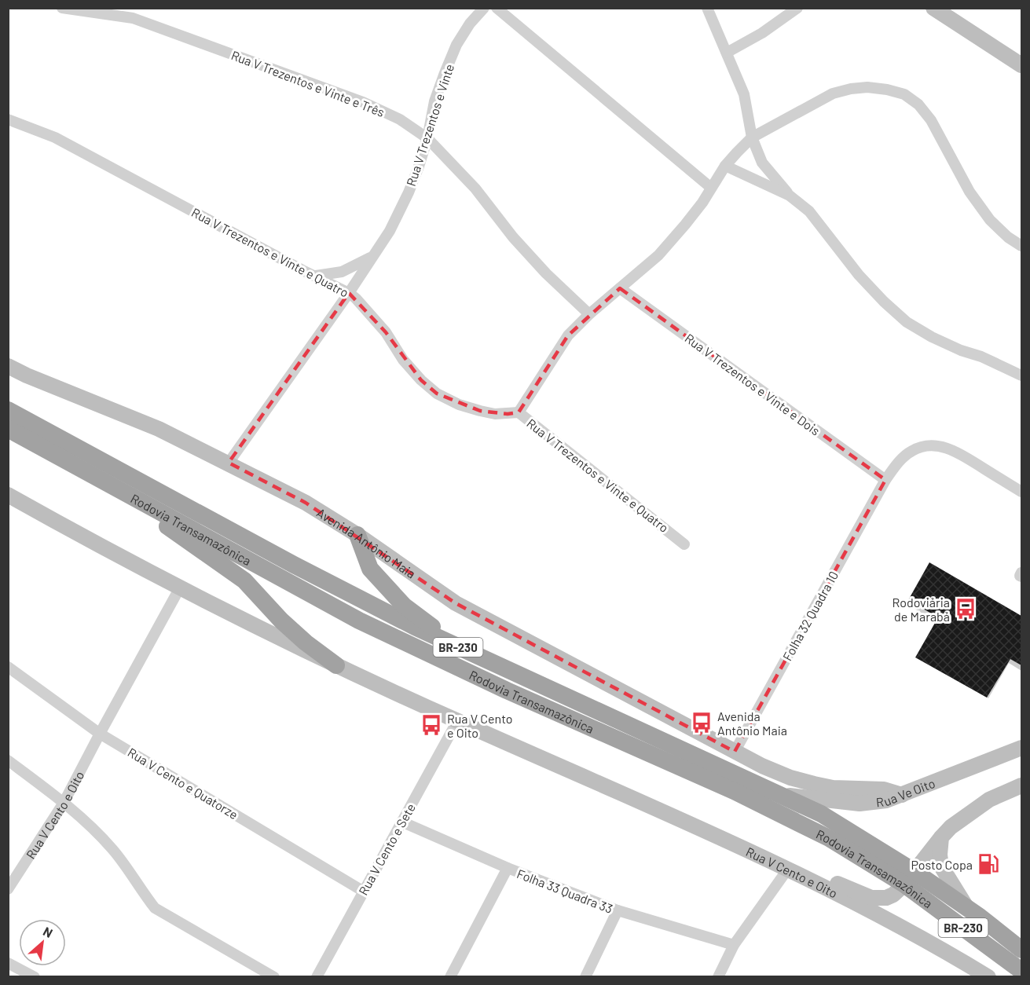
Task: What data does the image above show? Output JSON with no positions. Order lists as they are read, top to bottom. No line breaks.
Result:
{"streets":{"highway":["Rodovia Transamazônica","BR-230"],"main road":["Avenida Antônio Maia","Rua Ve Oito","Rua V Cento e Oito"],"street":["Rua V Trezentos e Vinte e Três","Rua V Trezentos e Vinte","Rua V Trezentos e Vinte e Quatro","Rua V Trezentos e Vinte e Dois","Folha 32 Quadra 10","Rua V Cento e Quatorze","Rua V Cento e Sete","Folha 33 Quadra 33"]},"crossings":[["Rua V Trezentos e Vinte e Três","Rua V Trezentos e Vinte"],["Rua V Trezentos e Vinte","Rua V Trezentos e Vinte e Quatro"],["Rua V Trezentos e Vinte","Avenida Antônio Maia"],["Rua V Trezentos e Vinte e Dois","Folha 32 Quadra 10"],["Rodovia Transamazônica","Rua Ve Oito"],["Avenida Antônio Maia","Folha 32 Quadra 10"],["Avenida Antônio Maia","Rua Ve Oito"],["Rua V Cento e Quatorze","Rua V Cento e Oito"],["Rua V Cento e Quatorze","Rua V Cento e Sete"],["Rua V Cento e Oito","Rua V Cento e Sete"],["Rua V Cento e Sete","Folha 33 Quadra 33"]],"places":{"bus stop":["Rodoviária de Marabá","Avenida Antônio Maia","Rua V Cento e Oito"],"fuel station":["Posto Copa"]},"north":"top right"}
